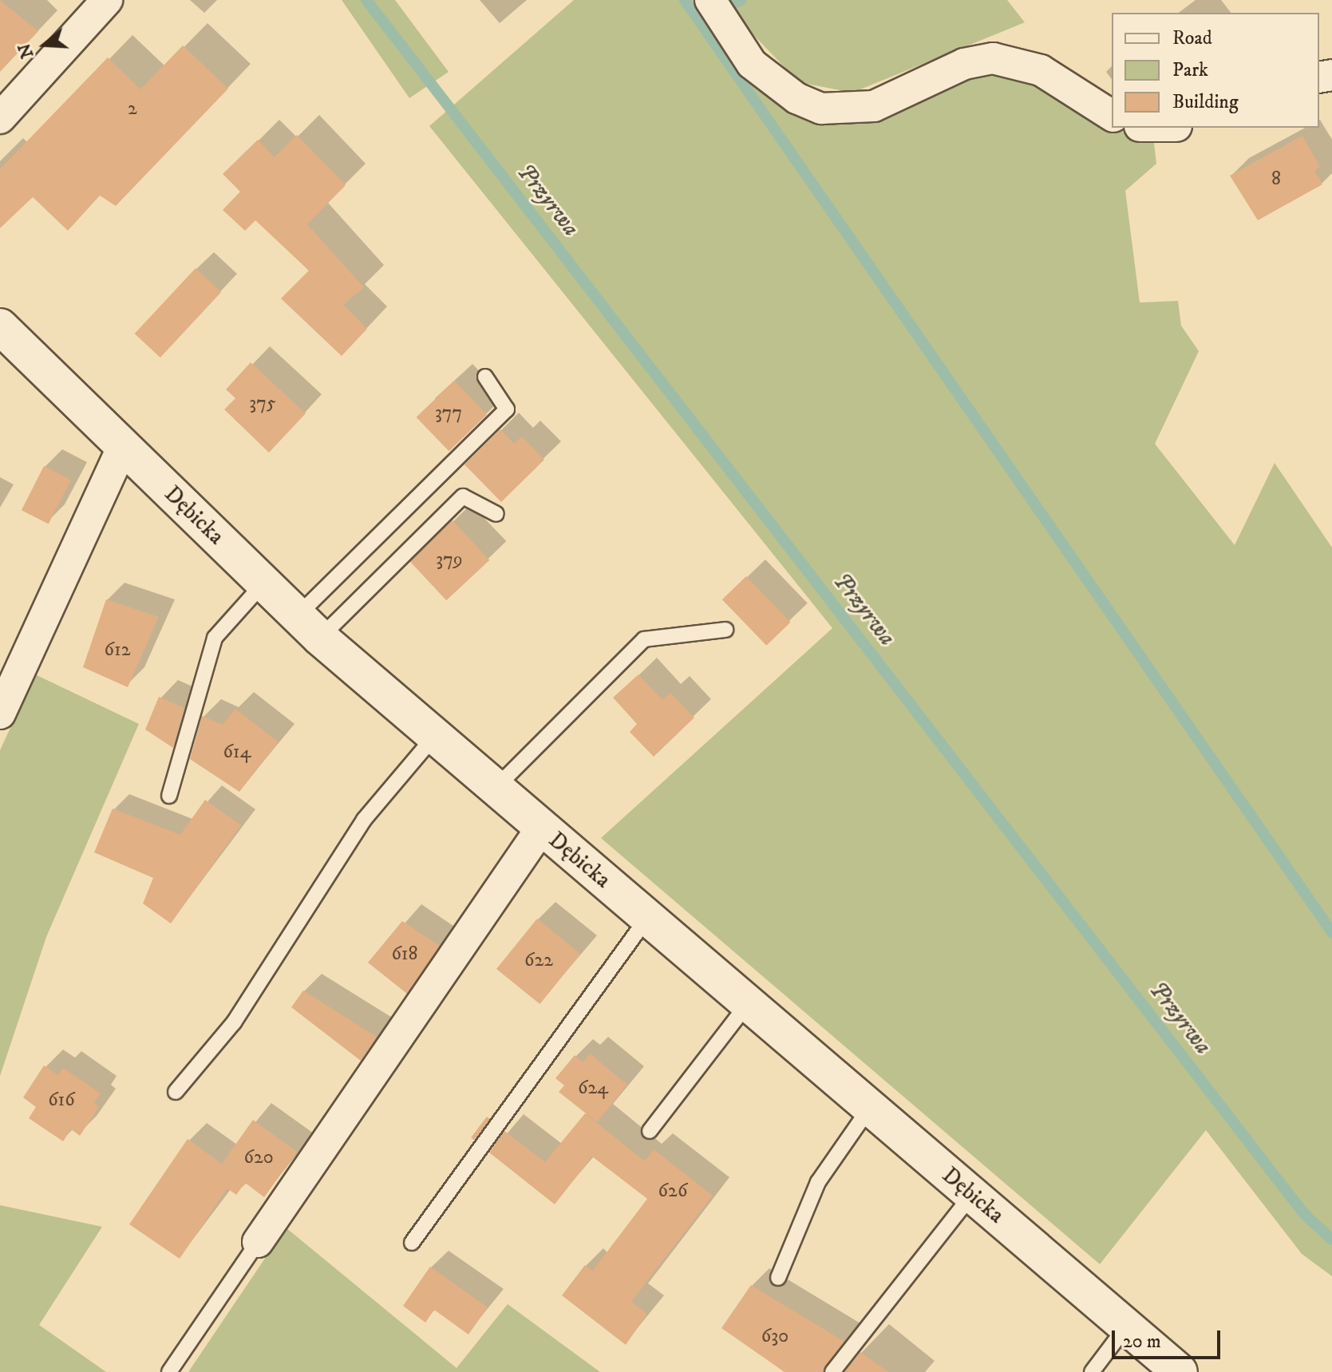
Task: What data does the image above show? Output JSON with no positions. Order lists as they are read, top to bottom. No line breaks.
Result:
{"streets":{"street":["Dębicka"]},"water":["Przyrwa"],"house_numbers":["2","8","375","377","379","612","614","618","622","624","616","620","626","630"],"legend":["Road","Park","Building"],"scale_bar":"20 m","north":"left"}
